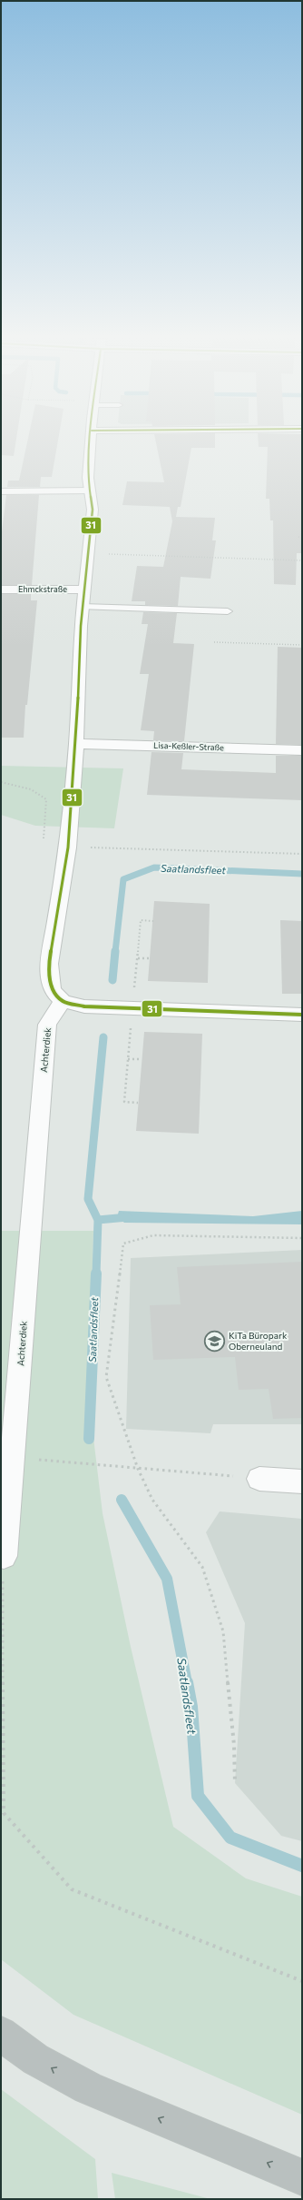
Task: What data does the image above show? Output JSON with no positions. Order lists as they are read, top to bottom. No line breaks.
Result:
{"streets":{"street":["Ehmckstraße","Lisa-Keßler-Straße","Achterdiek"]},"water":["Saatlandsfleet"],"places":{"school or university":["KiTa Büropark Oberneuland"]},"lines":["transit line 31"]}
